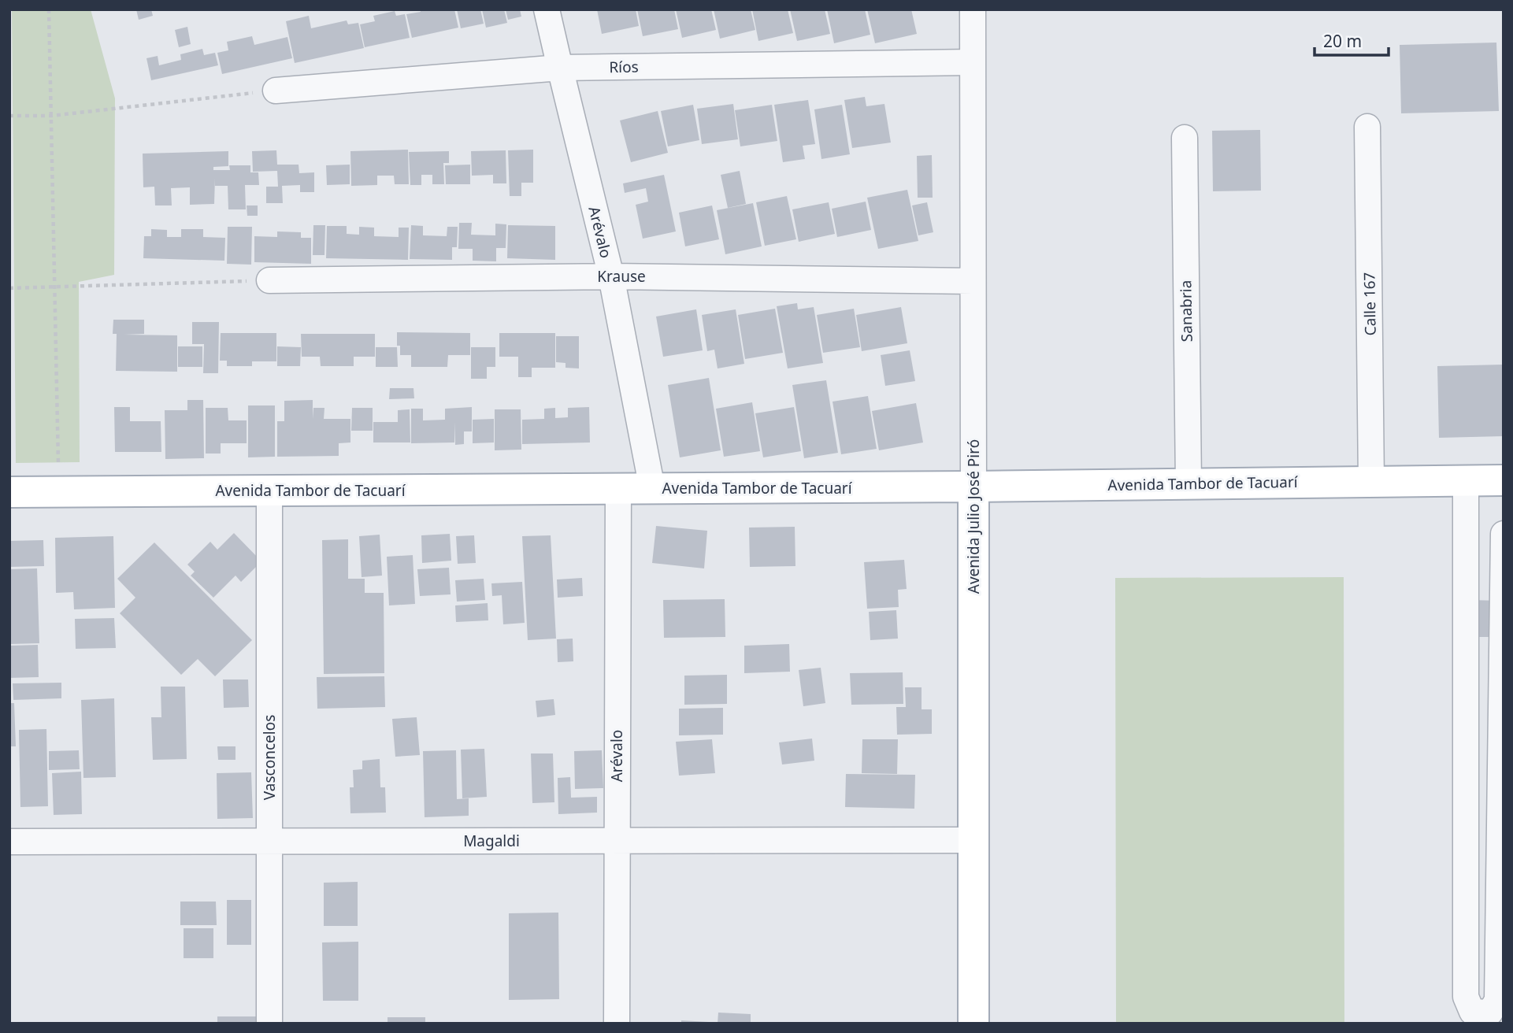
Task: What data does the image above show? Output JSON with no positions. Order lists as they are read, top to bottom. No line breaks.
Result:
{"streets":{"main road":["Avenida Tambor de Tacuarí","Avenida Julio José Piró"],"street":["Ríos","Arévalo","Krause","Calle 167","Sanabria","Vasconcelos","Magaldi"]},"crossings":[["Ríos","Arévalo"],["Ríos","Avenida Julio José Piró"],["Arévalo","Krause"],["Arévalo","Avenida Tambor de Tacuarí"],["Arévalo","Magaldi"],["Krause","Avenida Julio José Piró"],["Calle 167","Avenida Tambor de Tacuarí"],["Sanabria","Avenida Tambor de Tacuarí"],["Avenida Tambor de Tacuarí","Avenida Julio José Piró"],["Avenida Tambor de Tacuarí","Vasconcelos"],["Avenida Julio José Piró","Magaldi"],["Vasconcelos","Magaldi"]],"scale_bar":"20 m"}
